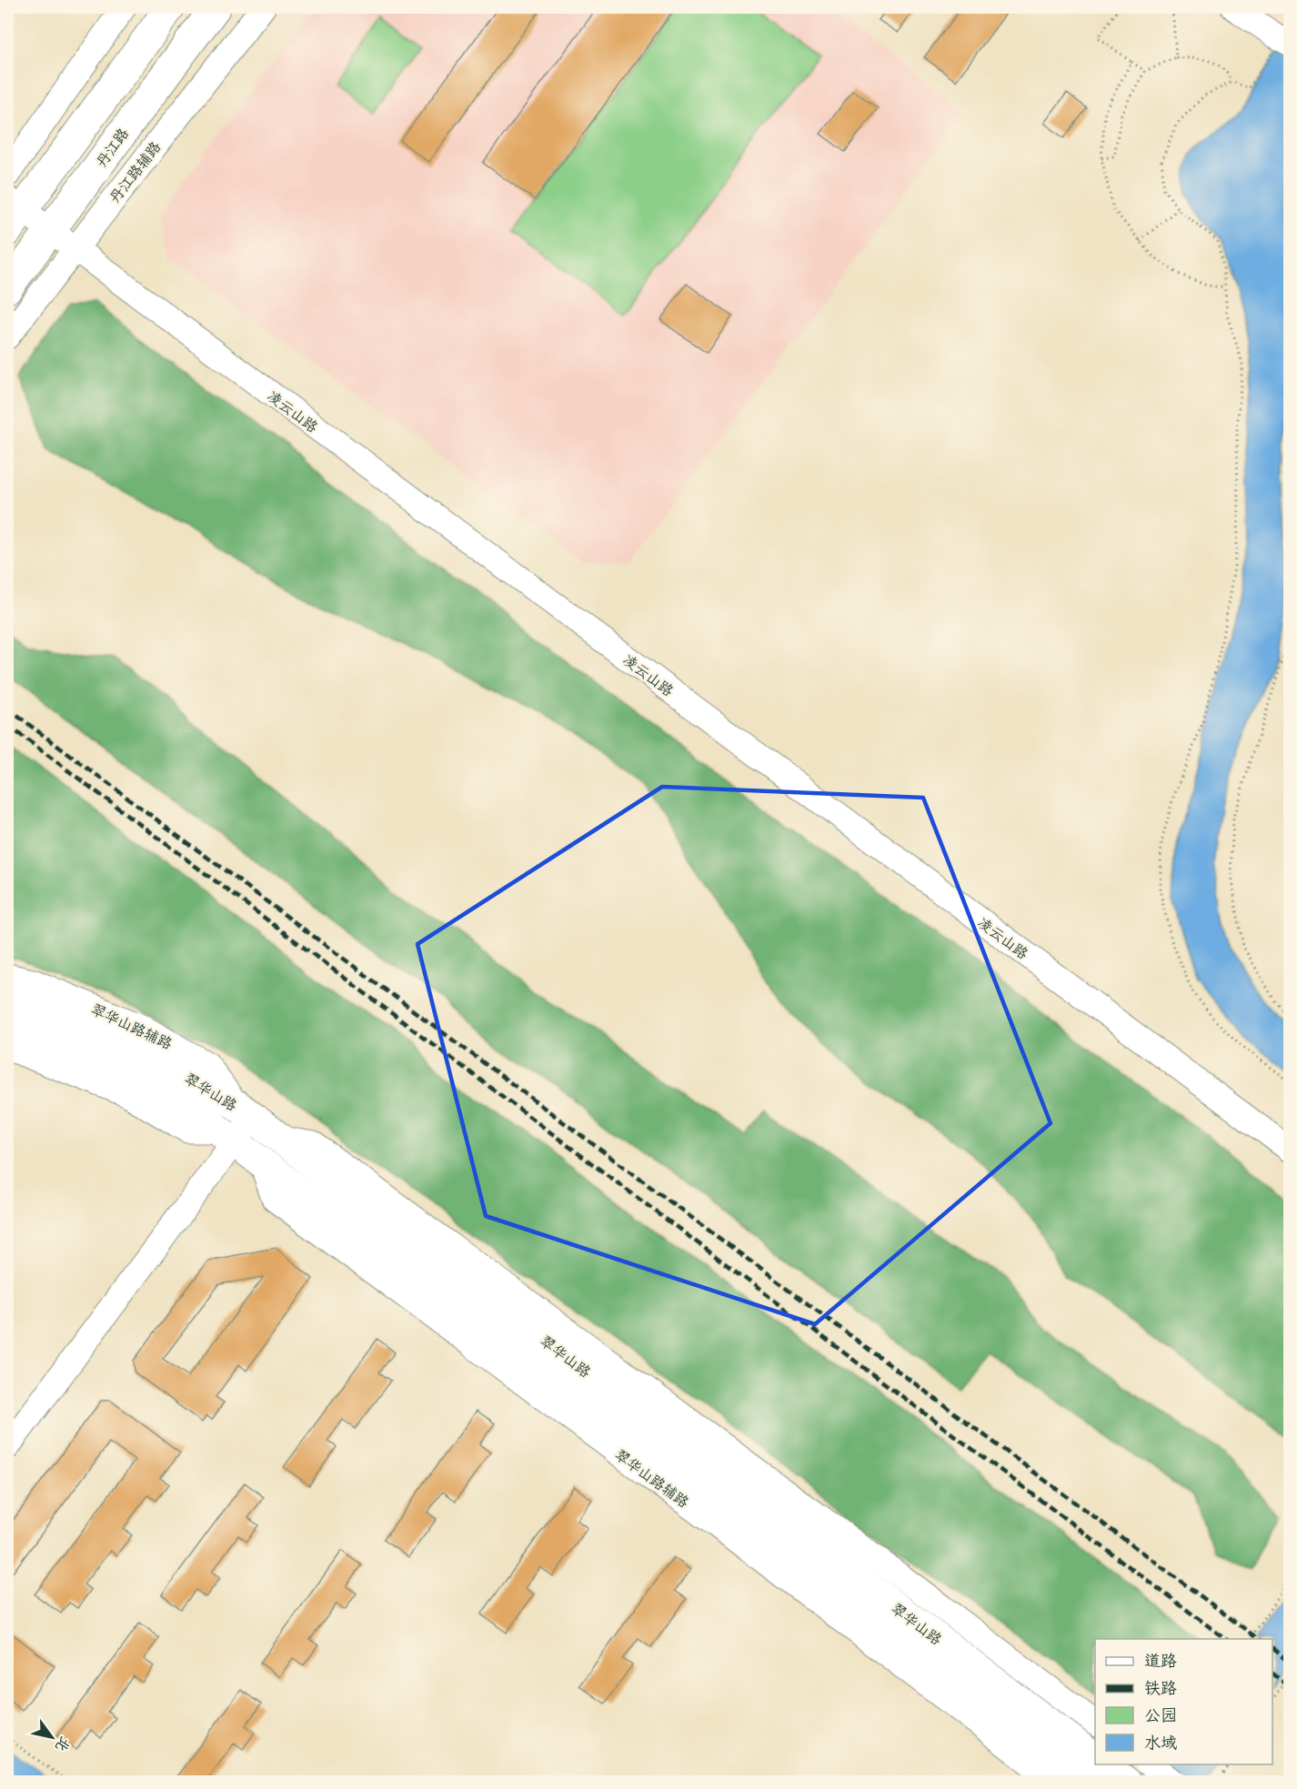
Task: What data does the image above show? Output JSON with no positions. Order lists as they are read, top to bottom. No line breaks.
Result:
{"streets":{"main road":["丹江路","翠华山路"],"street":["丹江路辅路","凌云山路","翠华山路辅路"]},"crossings":[["丹江路","凌云山路"],["丹江路辅路","凌云山路"],["翠华山路辅路","翠华山路"]],"legend":["道路","铁路","公园","水域"],"north":"bottom right"}
